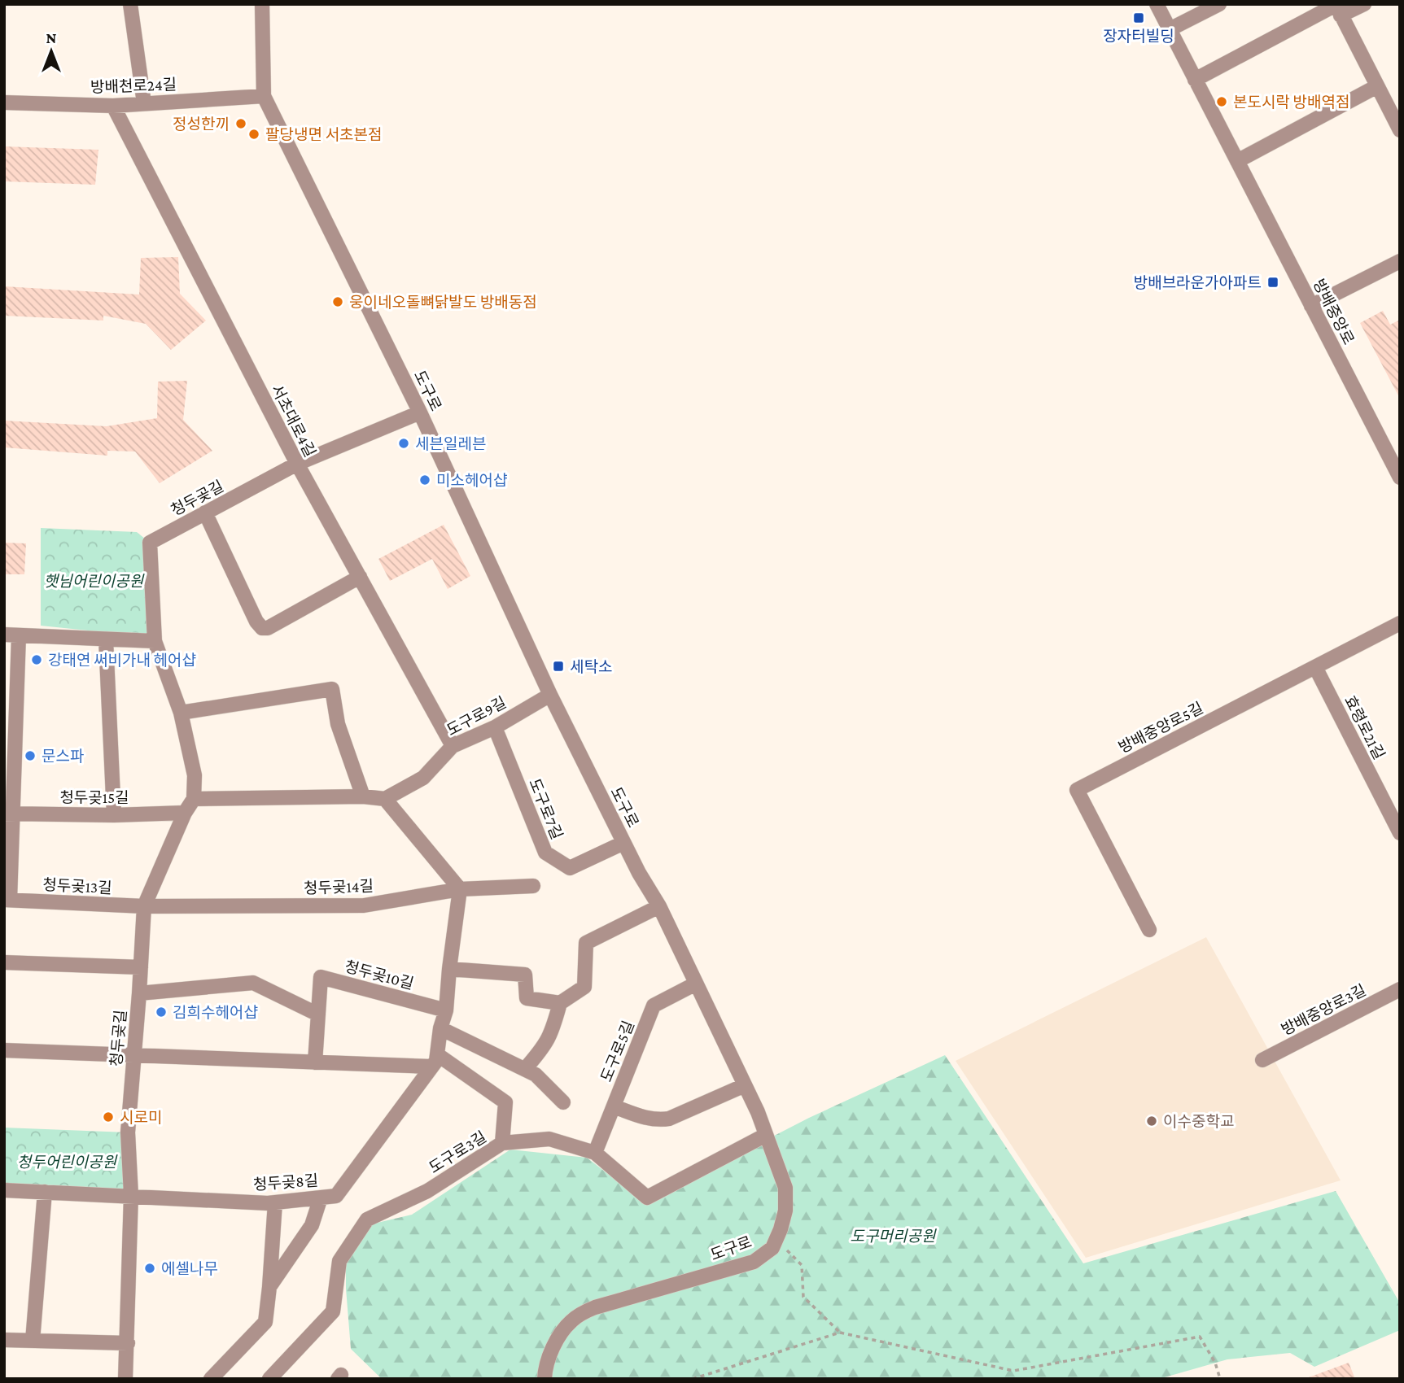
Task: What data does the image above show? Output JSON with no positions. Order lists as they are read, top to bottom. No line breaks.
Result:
{"streets":{"street":["방배천로24길","방배중앙로","도구로","서초대로4길","청두곶길","도구로9길","방배중앙로5길","효령로21길","청두곶15길","도구로7길","청두곶13길","청두곶14길","청두곶10길","방배중앙로3길","도구로5길","도구로3길","청두곶8길"]},"crossings":[["방배천로24길","도구로"],["방배천로24길","서초대로4길"],["도구로","청두곶길"],["도구로","도구로9길"],["도구로","도구로7길"],["도구로","도구로5길"],["도구로","도구로3길"],["서초대로4길","청두곶길"],["서초대로4길","도구로9길"],["청두곶길","청두곶15길"],["청두곶길","청두곶13길"],["청두곶길","청두곶14길"],["청두곶길","청두곶8길"],["도구로9길","도구로7길"],["방배중앙로5길","효령로21길"],["청두곶15길","청두곶13길"],["청두곶13길","청두곶14길"],["청두곶14길","청두곶8길"],["청두곶10길","청두곶8길"],["도구로5길","도구로3길"]],"parks":["햇님어린이공원","청두어린이공원","도구머리공원"],"places":{"transit":["장자터빌딩","방배브라운가아파트","세탁소"],"other":["본도시락 방배역점","정성한끼","팔당냉면 서초본점","웅이네오돌뼈닭발도 방배동점","세븐일레븐","미소헤어샵","강태연 써비가내 헤어샵","문스파","김희수헤어샵","시로미","이수중학교","에셀나무"]},"north":"top"}
